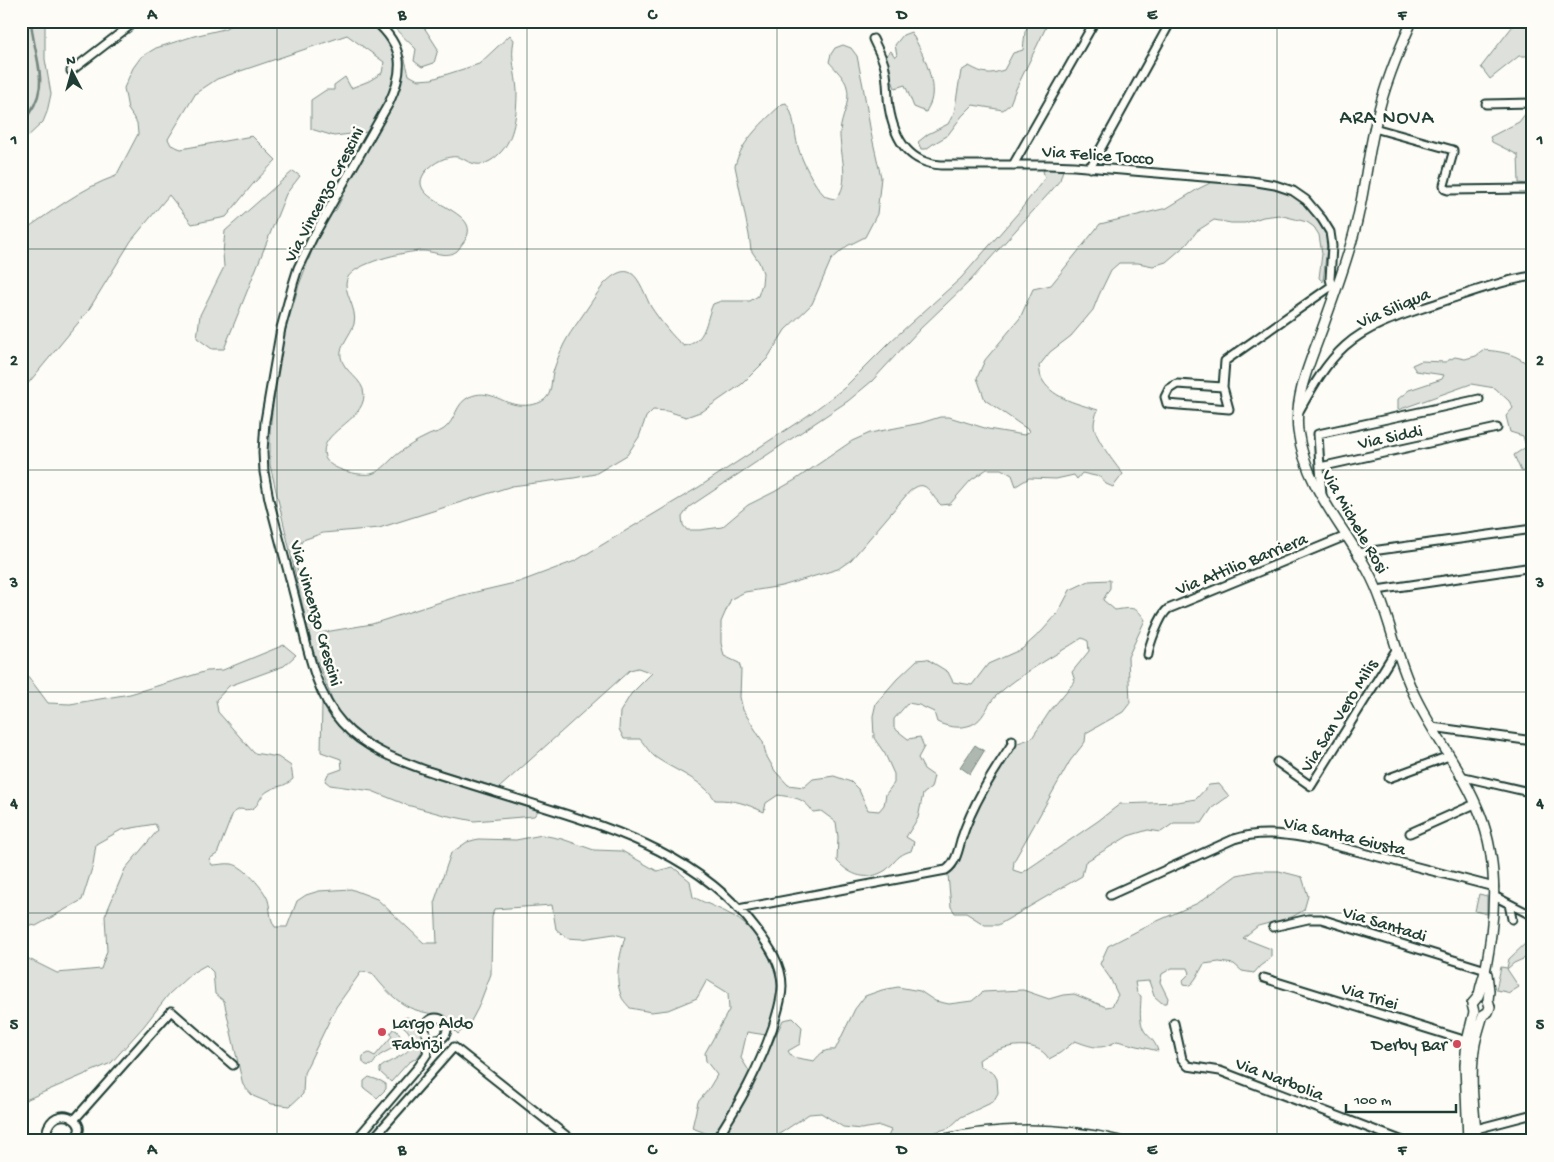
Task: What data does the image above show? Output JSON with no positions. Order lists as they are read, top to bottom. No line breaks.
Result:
{"streets":{"street":["Via Felice Tocco","Via Vincenzo Crescini","Via Siliqua","Via Siddi","Via Michele Rosi","Via Attilio Barriera","Via San Vero Milis","Via Santa Giusta","Via Santadi","Via Triei","Via Narbolia"]},"crossings":[["Via Felice Tocco","Via Michele Rosi"],["Via Siliqua","Via Michele Rosi"],["Via Michele Rosi","Via Attilio Barriera"],["Via Michele Rosi","Via San Vero Milis"],["Via Michele Rosi","Via Santa Giusta"],["Via Michele Rosi","Via Santadi"],["Via Michele Rosi","Via Triei"]],"districts":["ARA NOVA"],"places":["Largo Aldo Fabrizi","Derby Bar"],"scale_bar":"100 m","north":"top","grid":{"columns":["A","B","C","D","E","F"],"rows":["1","2","3","4","5"]}}
